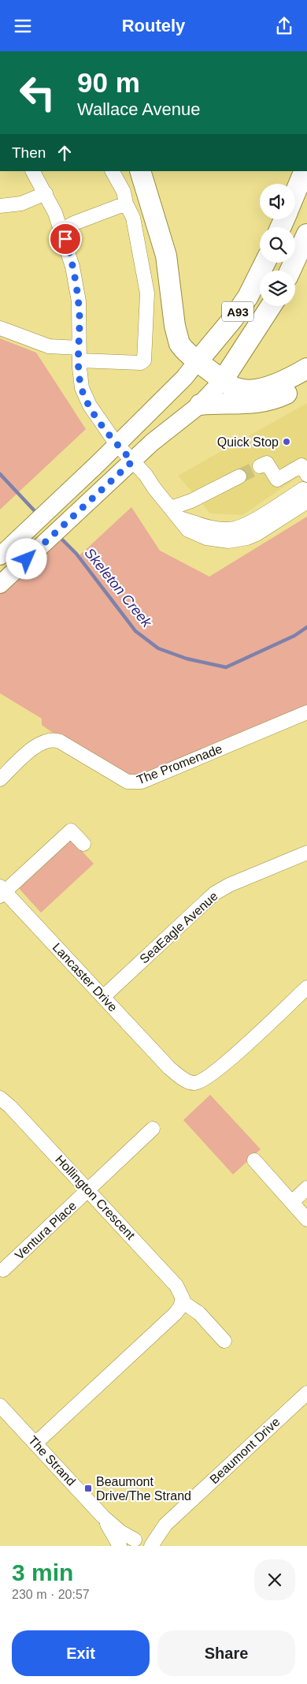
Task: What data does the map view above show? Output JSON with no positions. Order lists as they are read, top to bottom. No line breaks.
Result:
{"streets":{"highway":["A93"],"street":["The Promenade","SeaEagle Avenue","Lancaster Drive","Hollington Crescent","Ventura Place","Beaumont Drive","The Strand"]},"crossings":[["SeaEagle Avenue","Lancaster Drive"],["Hollington Crescent","Ventura Place"],["Beaumont Drive","The Strand"]],"water":["Skeleton Creek"],"places":{"other":["Quick Stop"],"transit":["Beaumont Drive/The Strand"]},"page":{"header":"Routely","turn":["90 m","Wallace Avenue"],"then":"Then","heading":["3 min","230 m · 20:57"],"buttons":["Exit","Share"]}}
